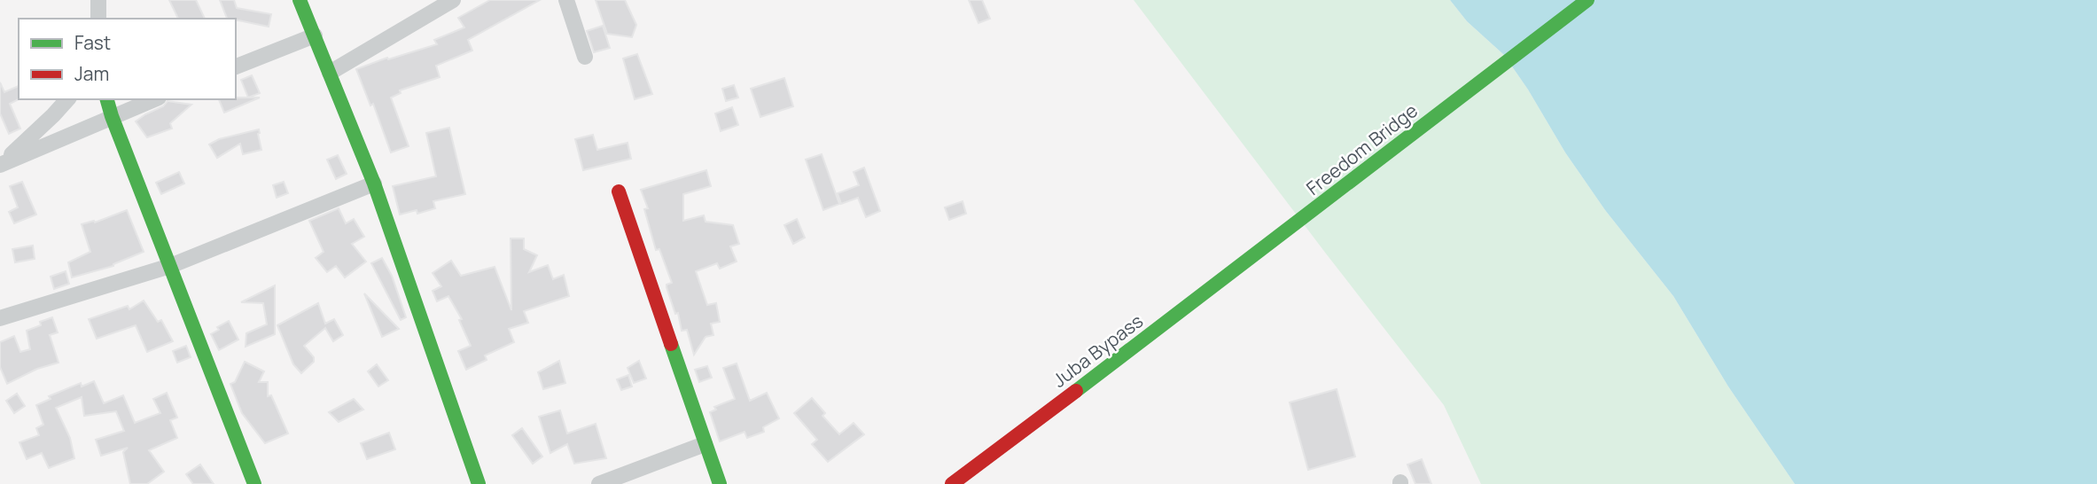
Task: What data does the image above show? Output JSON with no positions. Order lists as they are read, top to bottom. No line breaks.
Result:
{"streets":{"street":["Freedom Bridge","Juba Bypass"]},"crossings":[["Freedom Bridge","Juba Bypass"]],"legend":["Fast","Jam"]}
